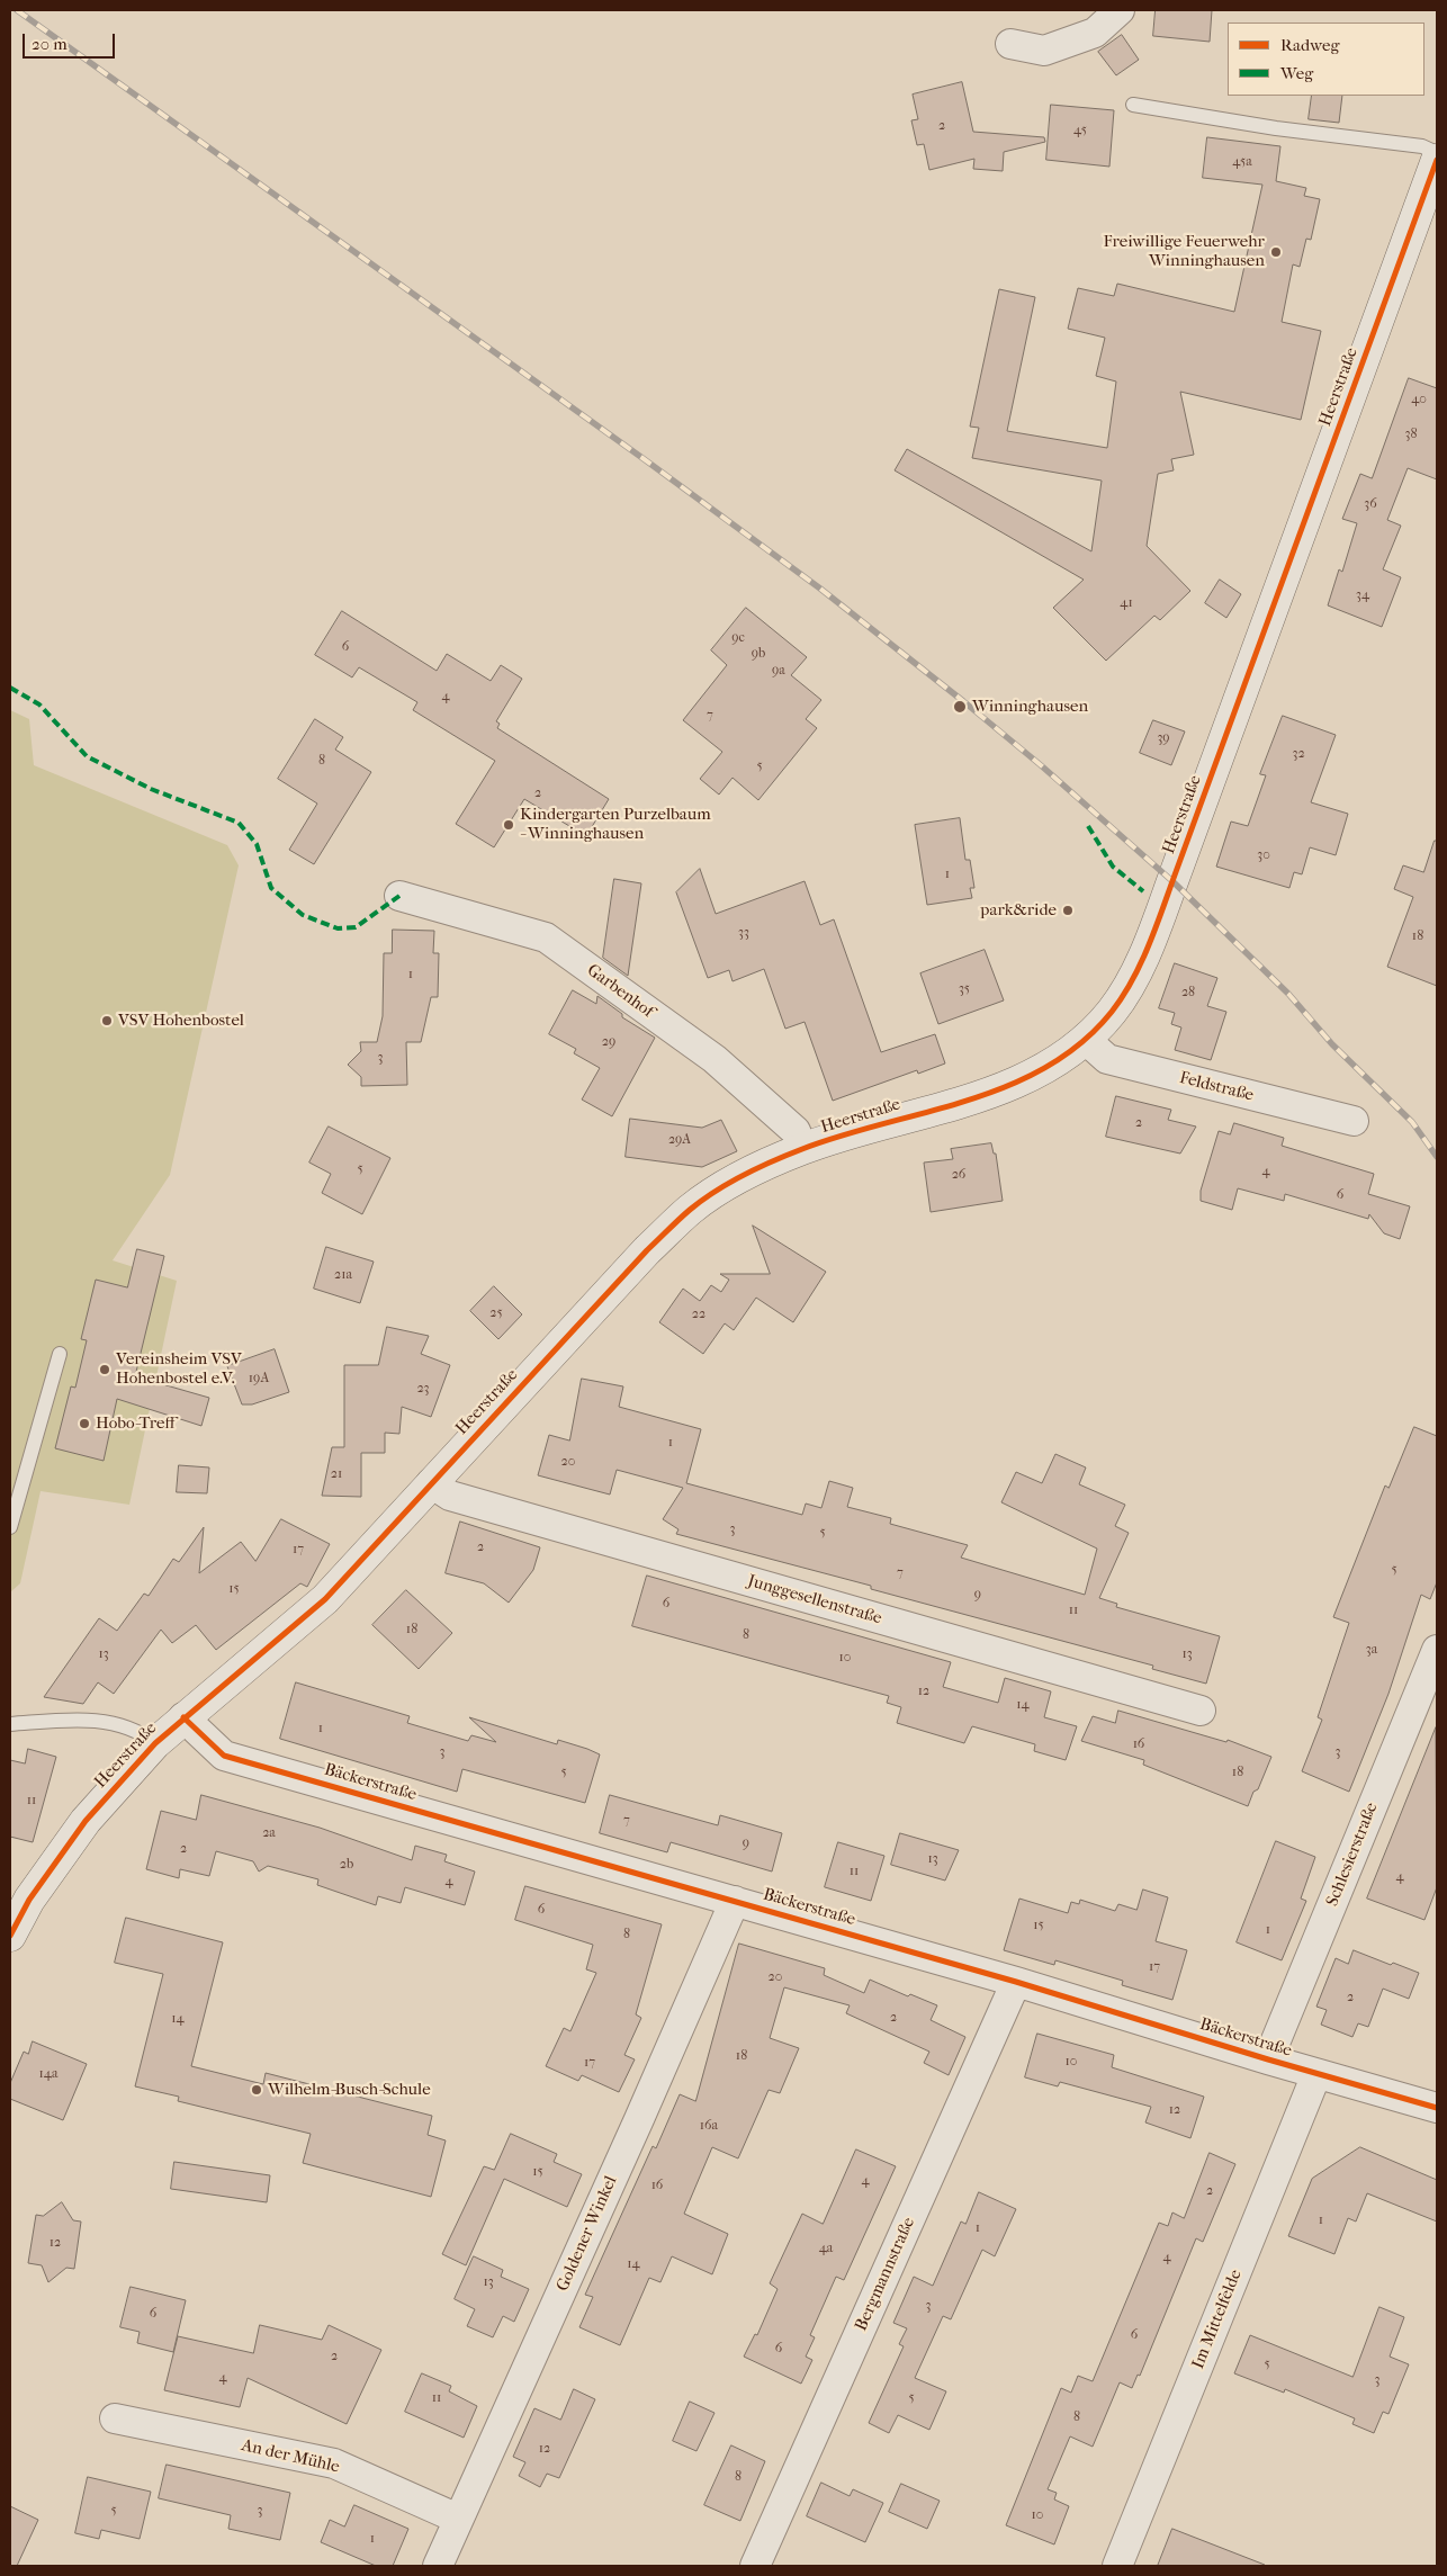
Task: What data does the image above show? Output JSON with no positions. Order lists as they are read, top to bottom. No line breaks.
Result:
{"streets":{"street":["Heerstraße","Garbenhof","Feldstraße","Junggesellenstraße","Bäckerstraße","Schlesierstraße","Goldener Winkel","Bergmannstraße","Im Mittelfelde","An der Mühle"]},"crossings":[["Heerstraße","Garbenhof"],["Heerstraße","Feldstraße"],["Heerstraße","Junggesellenstraße"],["Heerstraße","Bäckerstraße"],["Bäckerstraße","Schlesierstraße"],["Bäckerstraße","Goldener Winkel"],["Bäckerstraße","Bergmannstraße"],["Bäckerstraße","Im Mittelfelde"],["Goldener Winkel","An der Mühle"]],"places":["Freiwillige Feuerwehr Winninghausen","Winninghausen","Kindergarten Purzelbaum - Winninghausen","park&ride","VSV Hohenbostel","Vereinsheim VSV Hohenbostel e.V.","Hobo-Treff","Wilhelm-Busch-Schule"],"house_numbers":["2","45","45a","40","38","36","34","41","9c","6","9b","9a","4","7","39","32","8","5","2","30","1","33","18","1","35","28","29","3","2","29A","5","4","26","6","21a","25","22","19A","23","1","20","21","3","5","2","17","5","7","15","9","6","11","18","8","3a","13","13","10","12","14","1","16","3","3","5","18","11","7","2a","9","2","13","2b","11","4","4","6","15","1","8","17","20","2","2","14","18","10","17","14a","12","16a","15","4","16","2","1","1","12","4a","4","14","13","3","6","6","6","2","5","4","3","11","5","8","12","8","5","3","10","1"],"legend":["Radweg","Weg"],"scale_bar":"20 m"}
